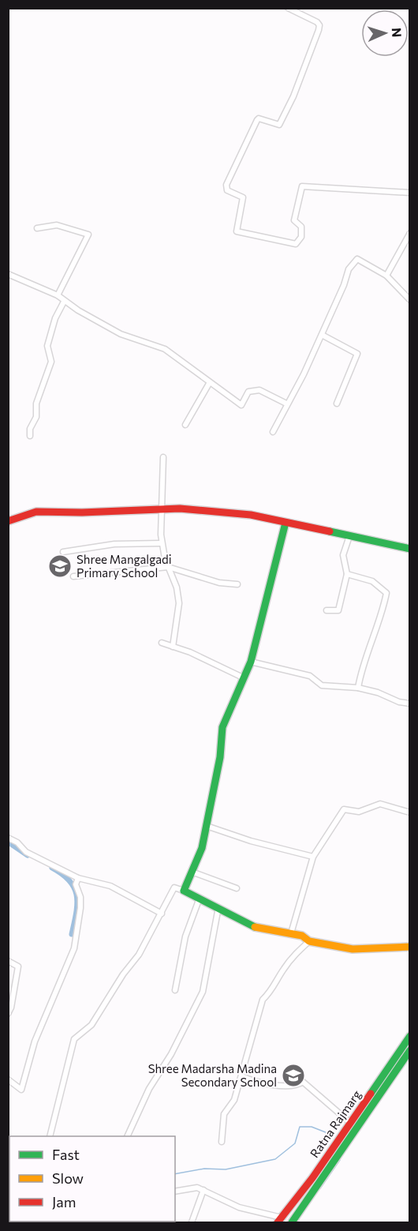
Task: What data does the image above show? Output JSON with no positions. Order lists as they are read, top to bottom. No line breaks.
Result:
{"streets":{"street":["Ratna Rajmarg"]},"places":{"school or university":["Shree Mangalgadi Primary School","Shree Madarsha Madina Secondary School"]},"legend":["Fast","Slow","Jam"],"north":"right"}
